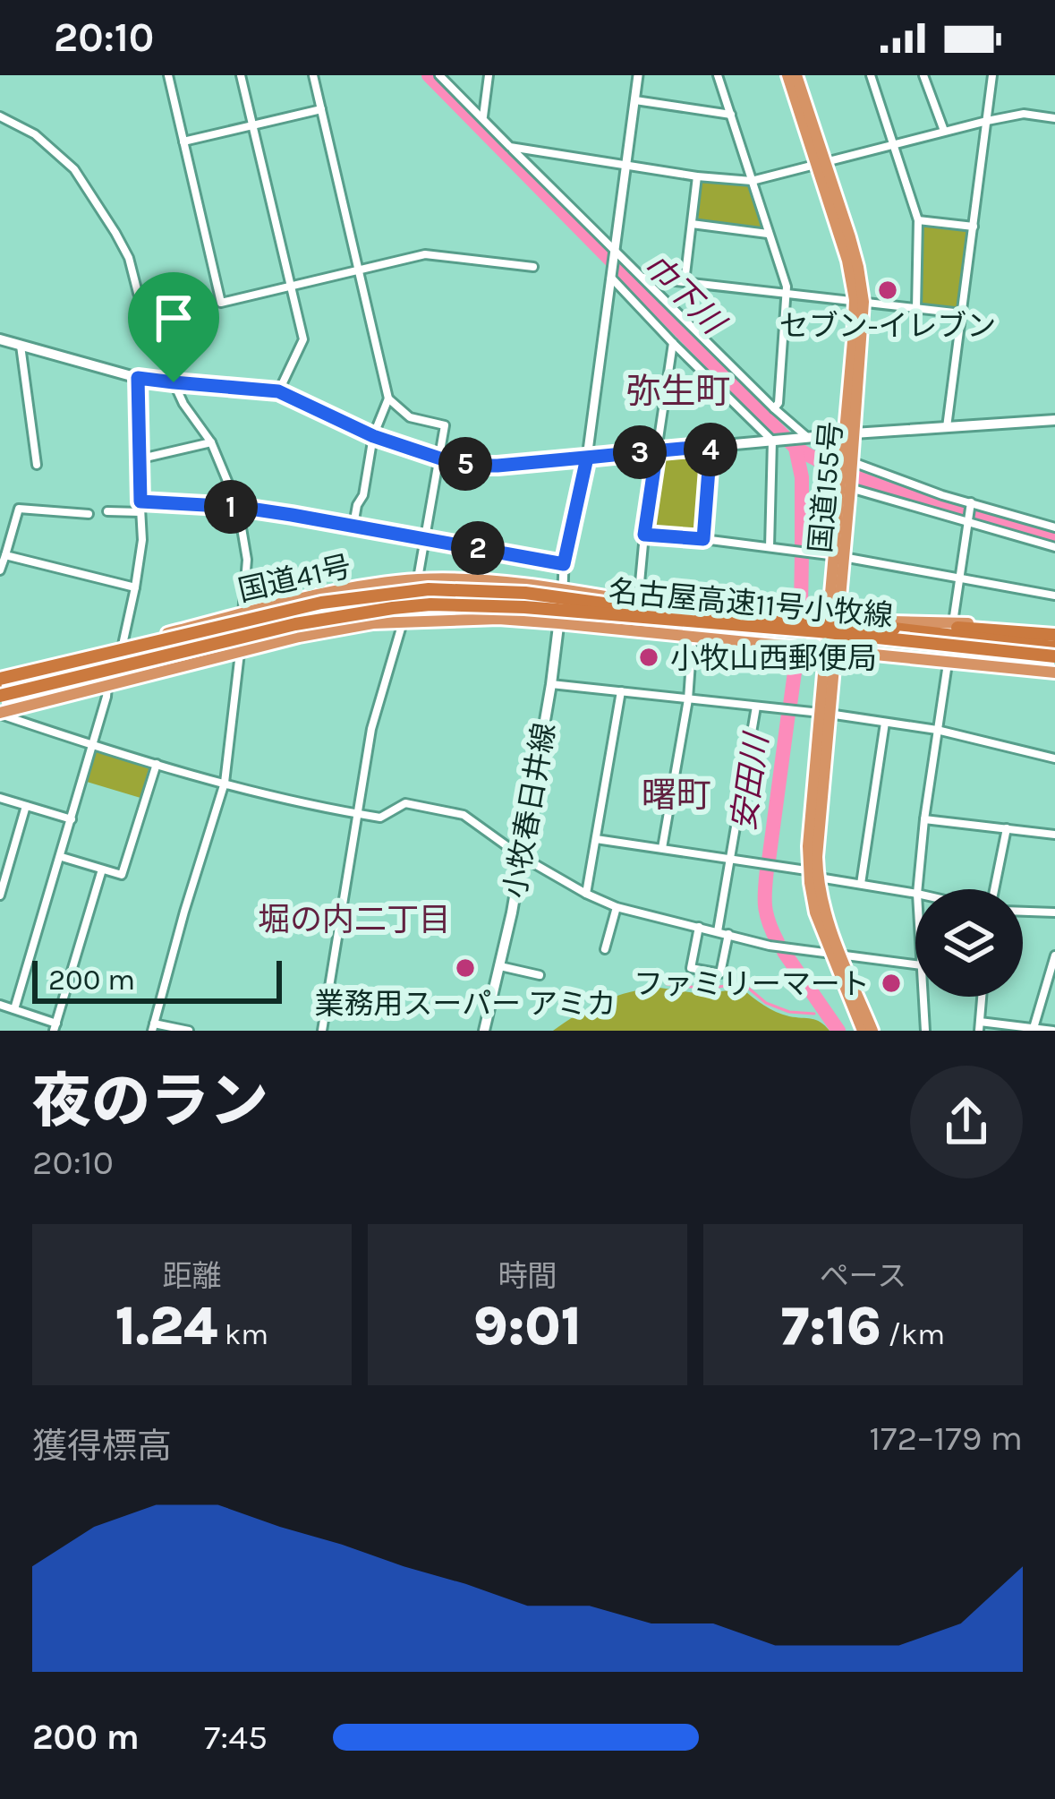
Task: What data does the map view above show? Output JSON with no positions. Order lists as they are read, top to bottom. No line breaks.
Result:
{"streets":{"highway":["国道155号","国道41号","名古屋高速11号小牧線"],"main road":["小牧春日井線"]},"crossings":[["国道155号","国道41号"],["国道41号","名古屋高速11号小牧線"],["国道41号","小牧春日井線"]],"districts":["弥生町","曙町","堀の内二丁目"],"water":["巾下川","安田川"],"places":["セブン-イレブン","小牧山西郵便局","業務用スーパー アミカ","ファミリーマート"],"scale_bar":"200 m","page":{"status":"20:10","pins":["4","3","5","1","2"],"scale":"200 m","heading":["夜のラン","20:10"],"stats":[["距離","1.24 km"],["時間","9:01"],["ペース","7:16 /km"]],"chart":["獲得標高","172–179 m"],"list":[{"name":"200 m","note":"7:45"}]}}
